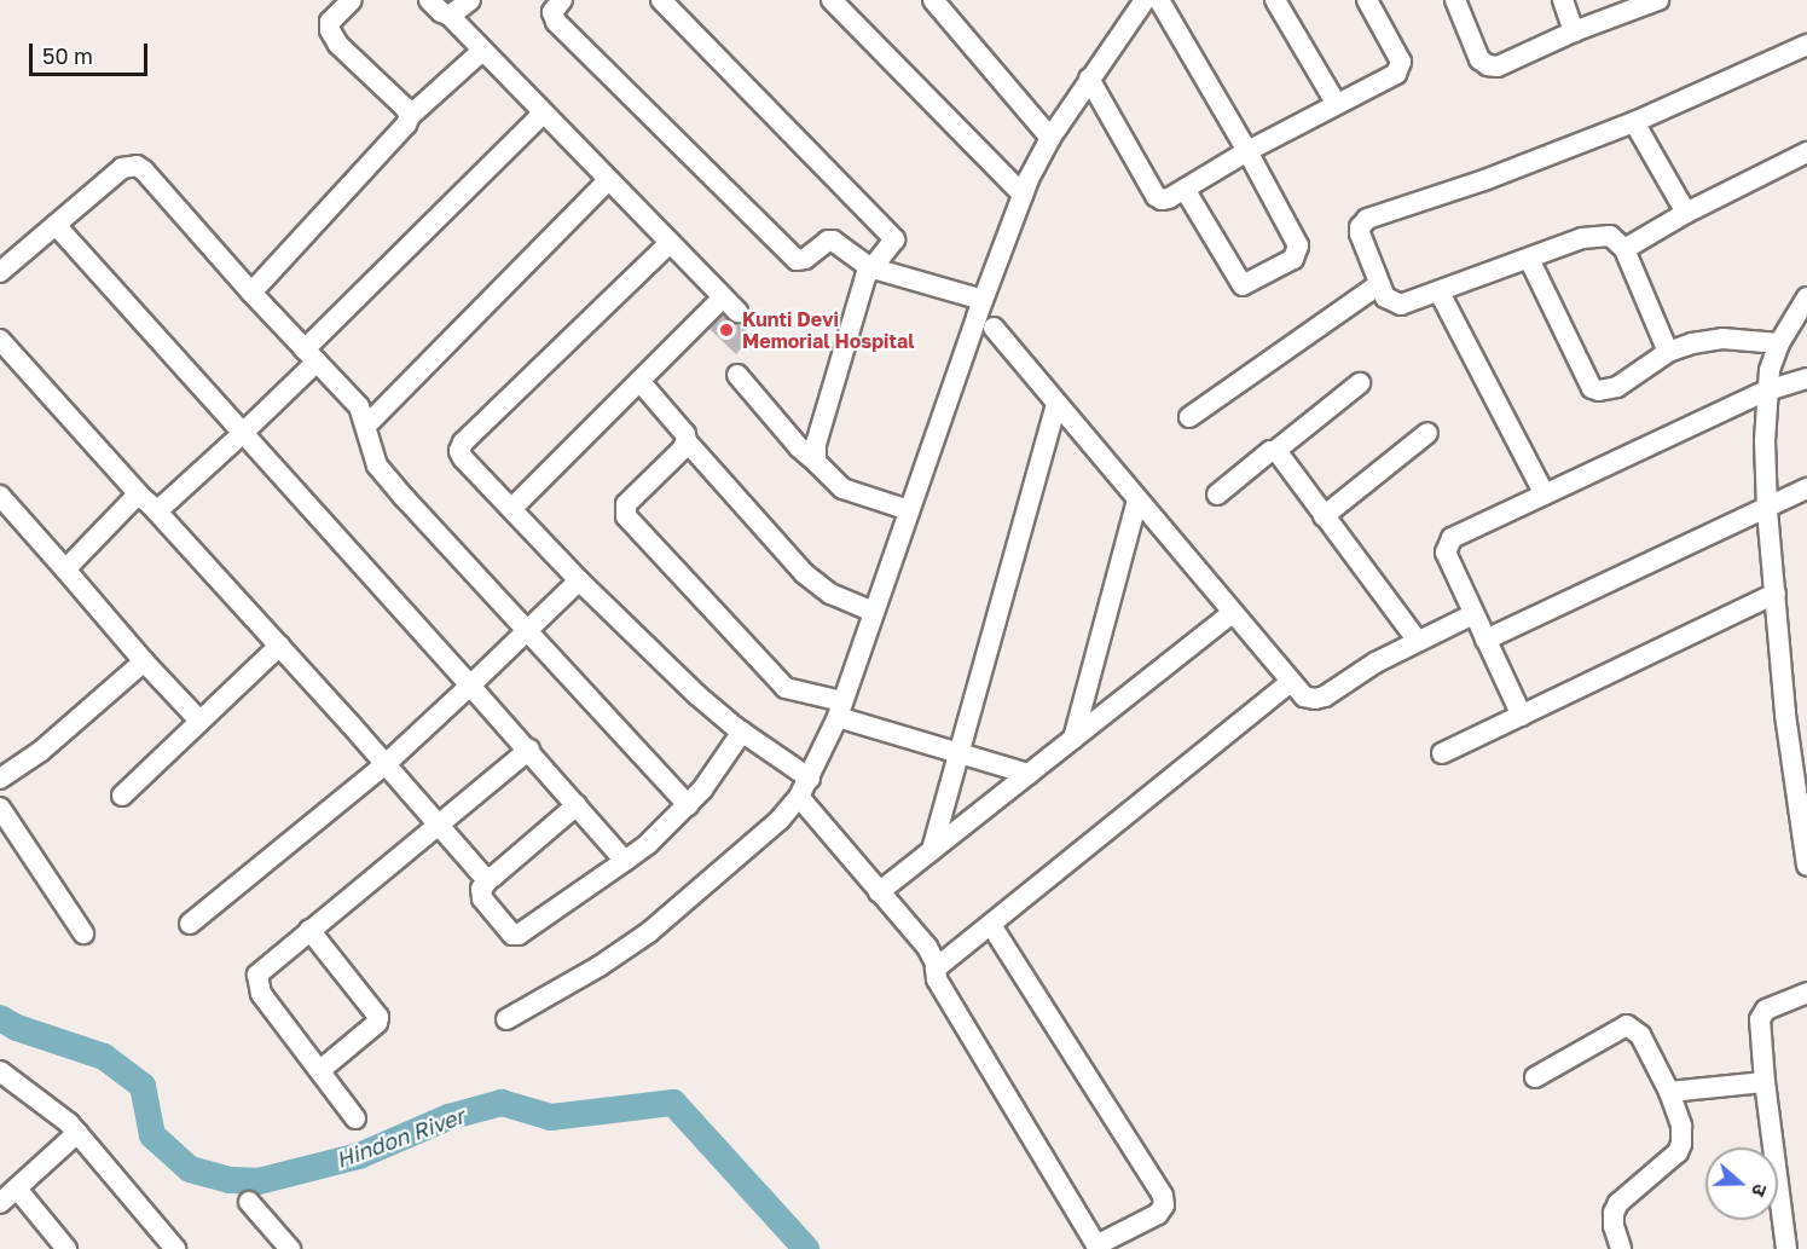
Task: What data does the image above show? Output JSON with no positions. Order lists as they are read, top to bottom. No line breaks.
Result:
{"water":["Hindon River"],"places":["Kunti Devi Memorial Hospital"],"scale_bar":"50 m","north":"right"}
